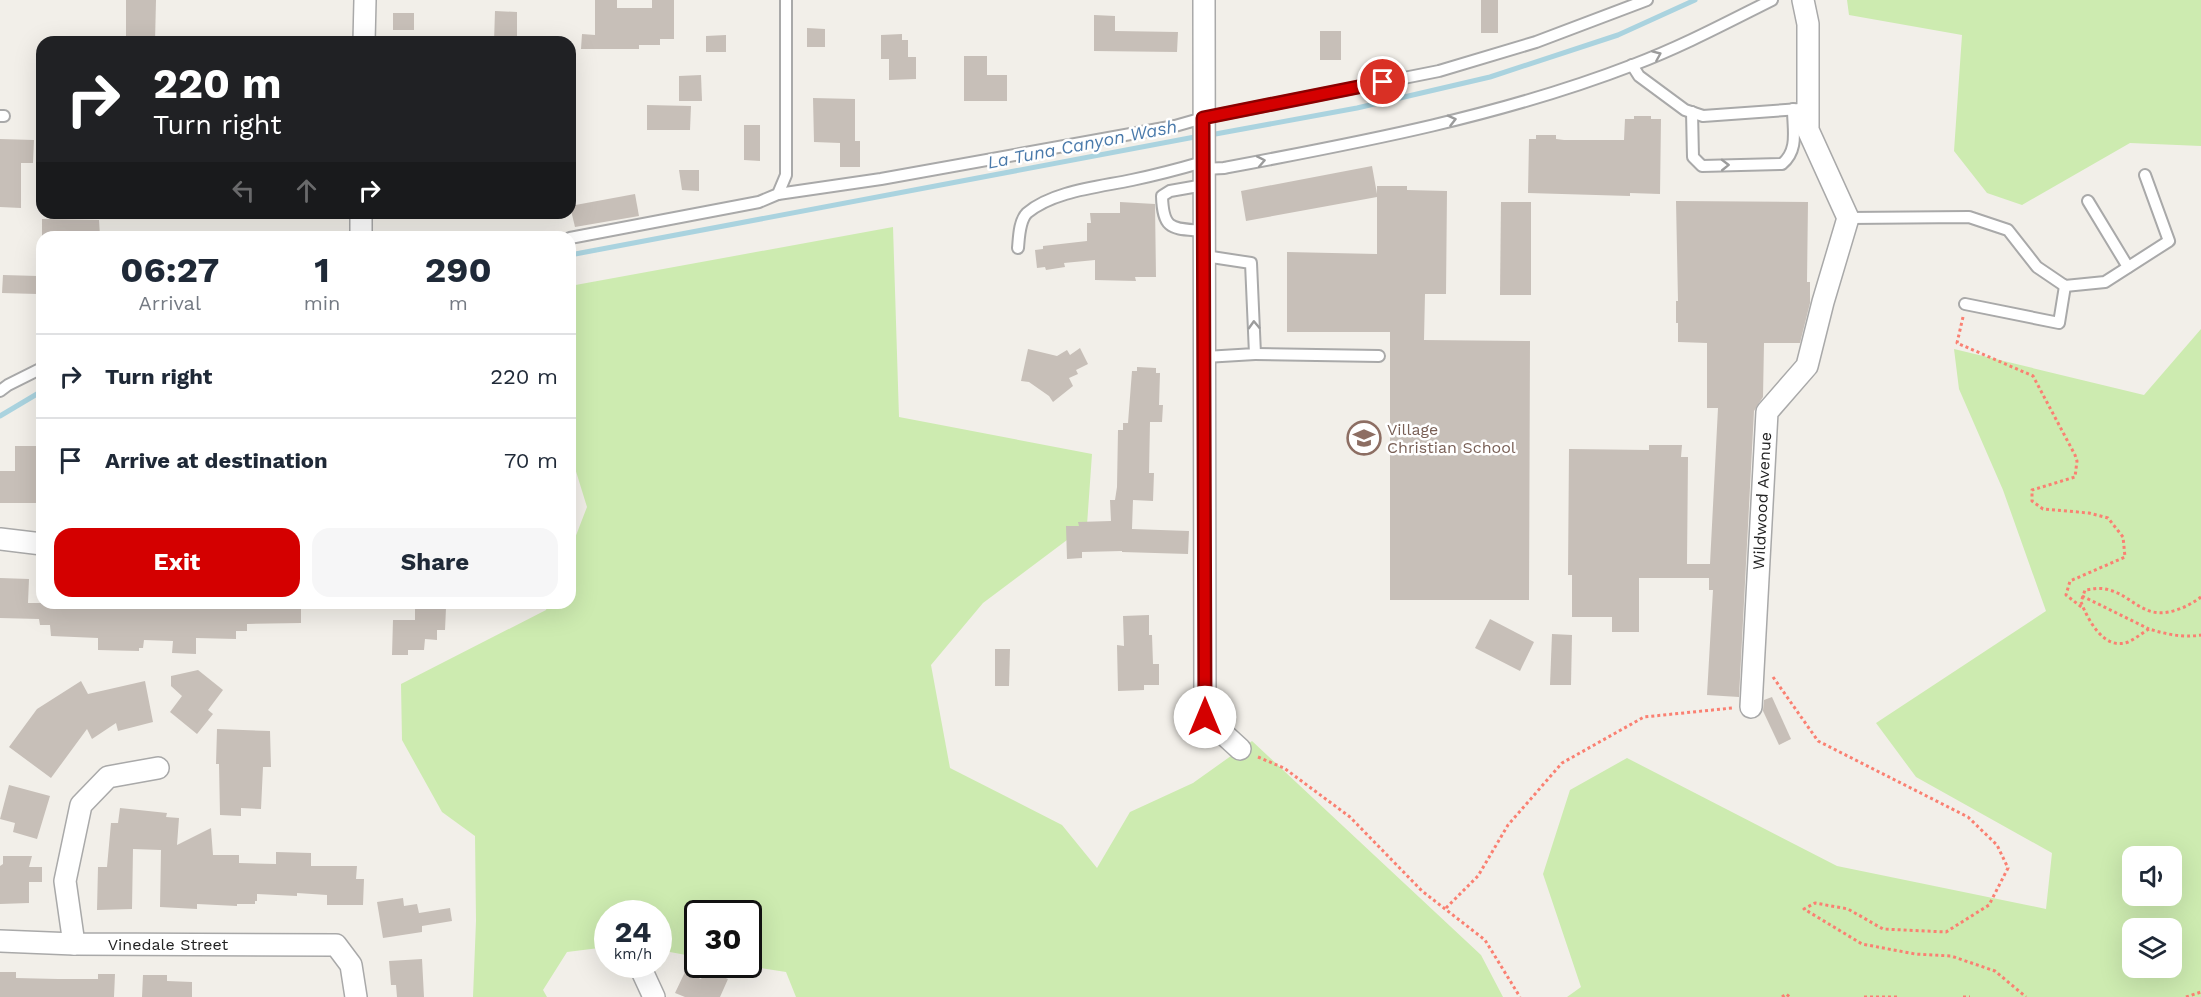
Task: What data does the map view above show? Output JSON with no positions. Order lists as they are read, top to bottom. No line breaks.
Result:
{"streets":{"street":["Wildwood Avenue","Vinedale Street"]},"water":["La Tuna Canyon Wash"],"places":{"school or university":["Village Christian School"]},"page":{"turn":["220 m","Turn right"],"eta":["06:27","Arrival","1","min","290","m"],"list":[{"name":"Turn right","value":"220 m"},{"name":"Arrive at destination","value":"70 m"}],"buttons":["Exit","Share"],"speed":"24 km/h","limit":"30"}}
